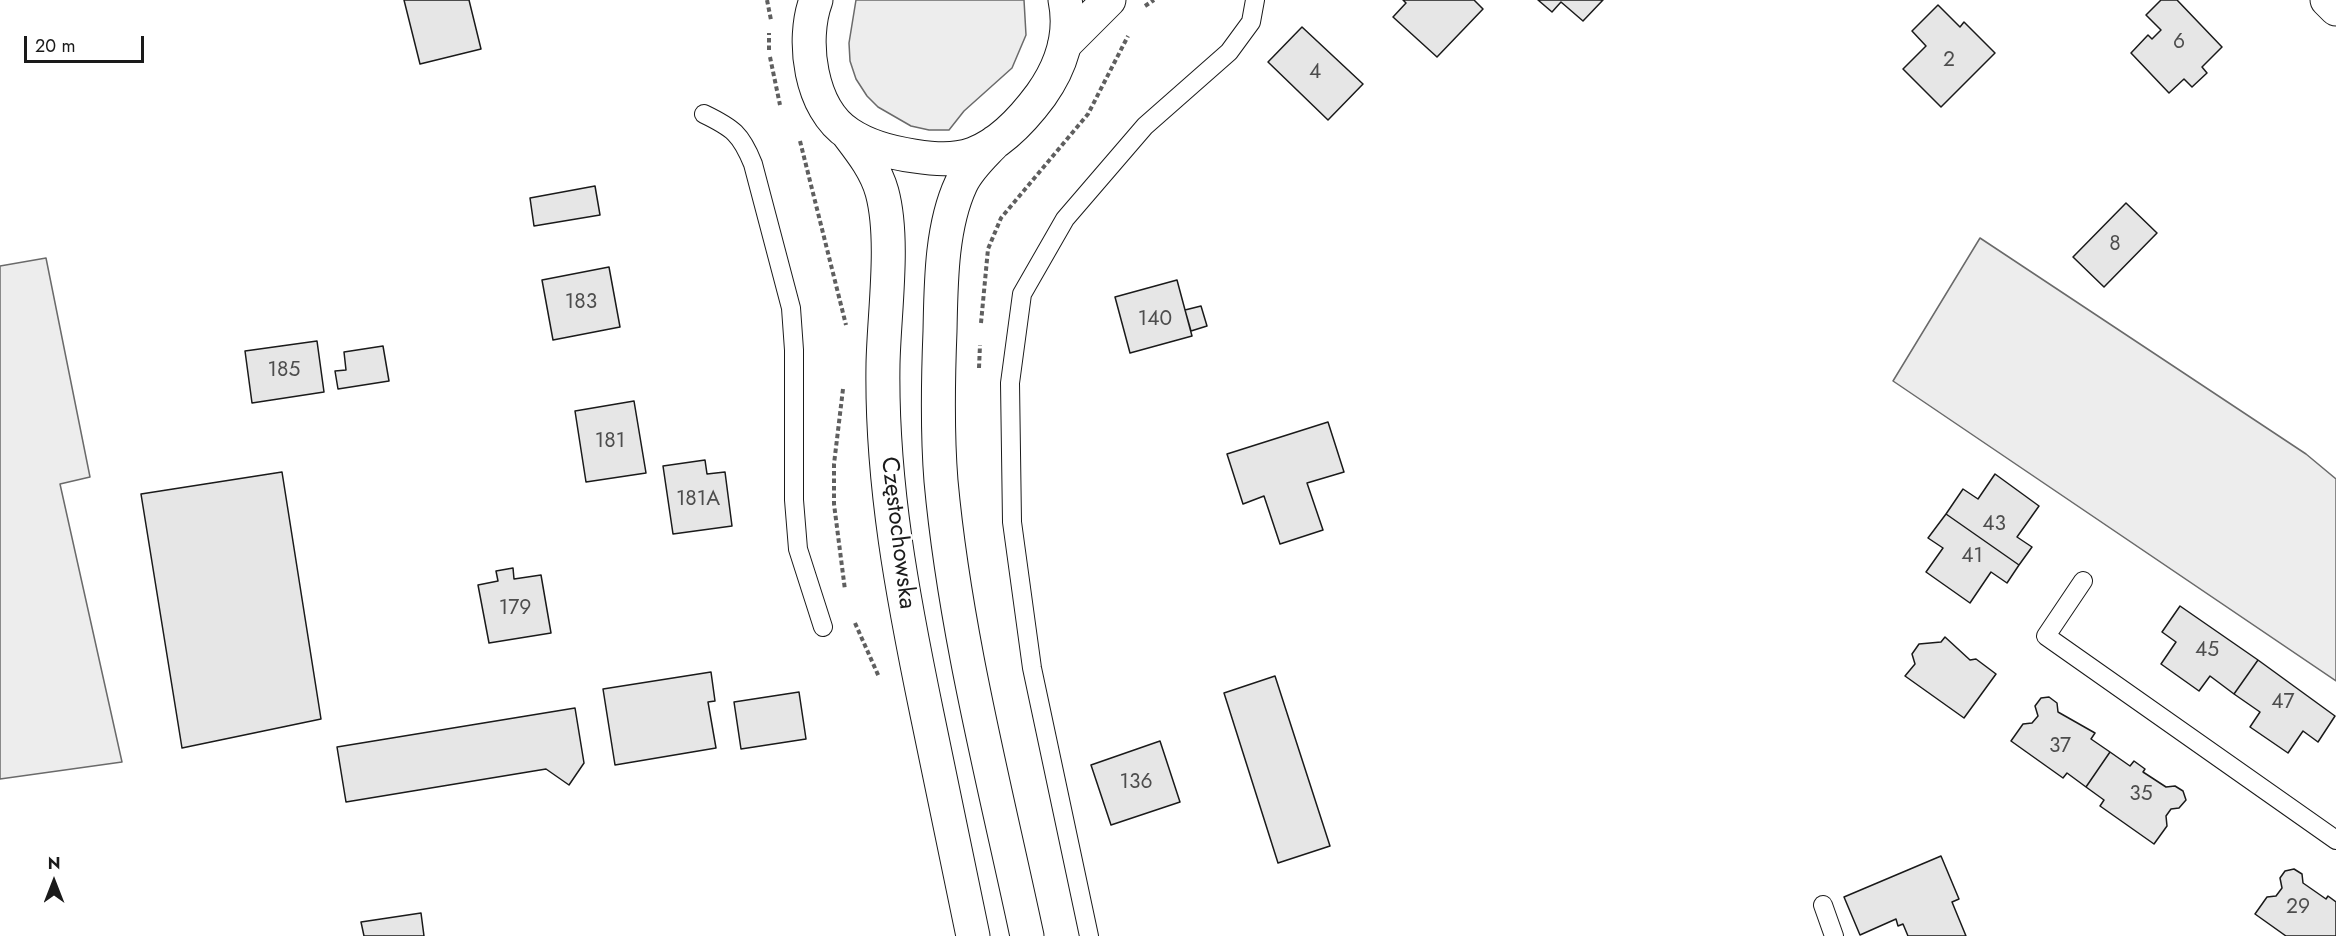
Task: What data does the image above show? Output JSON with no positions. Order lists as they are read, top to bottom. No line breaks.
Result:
{"streets":{"main road":["Częstochowska"]},"house_numbers":["6","2","4","8","183","140","185","181","181A","43","41","179","45","47","37","136","35","29"],"scale_bar":"20 m","north":"top"}
